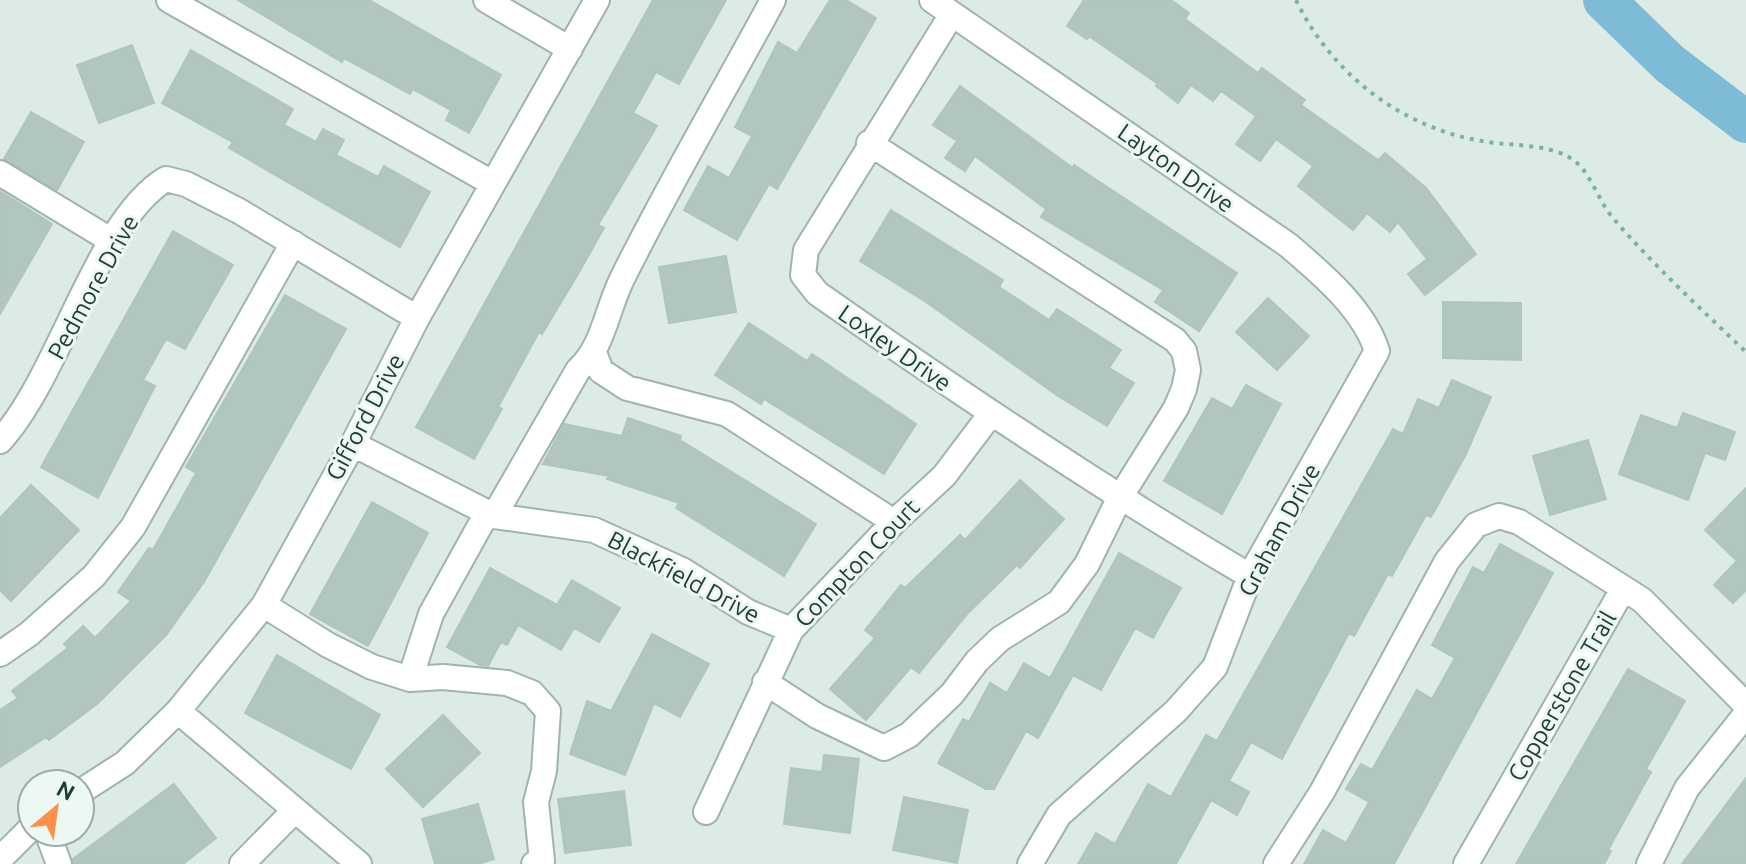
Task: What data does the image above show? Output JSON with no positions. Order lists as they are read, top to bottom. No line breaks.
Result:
{"streets":{"street":["Layton Drive","Pedmore Drive","Loxley Drive","Gifford Drive","Graham Drive","Compton Court","Blackfield Drive","Copperstone Trail"]},"crossings":[["Layton Drive","Loxley Drive"],["Layton Drive","Graham Drive"],["Pedmore Drive","Gifford Drive"],["Loxley Drive","Graham Drive"],["Loxley Drive","Compton Court"],["Gifford Drive","Blackfield Drive"],["Compton Court","Blackfield Drive"]],"north":"top right"}
